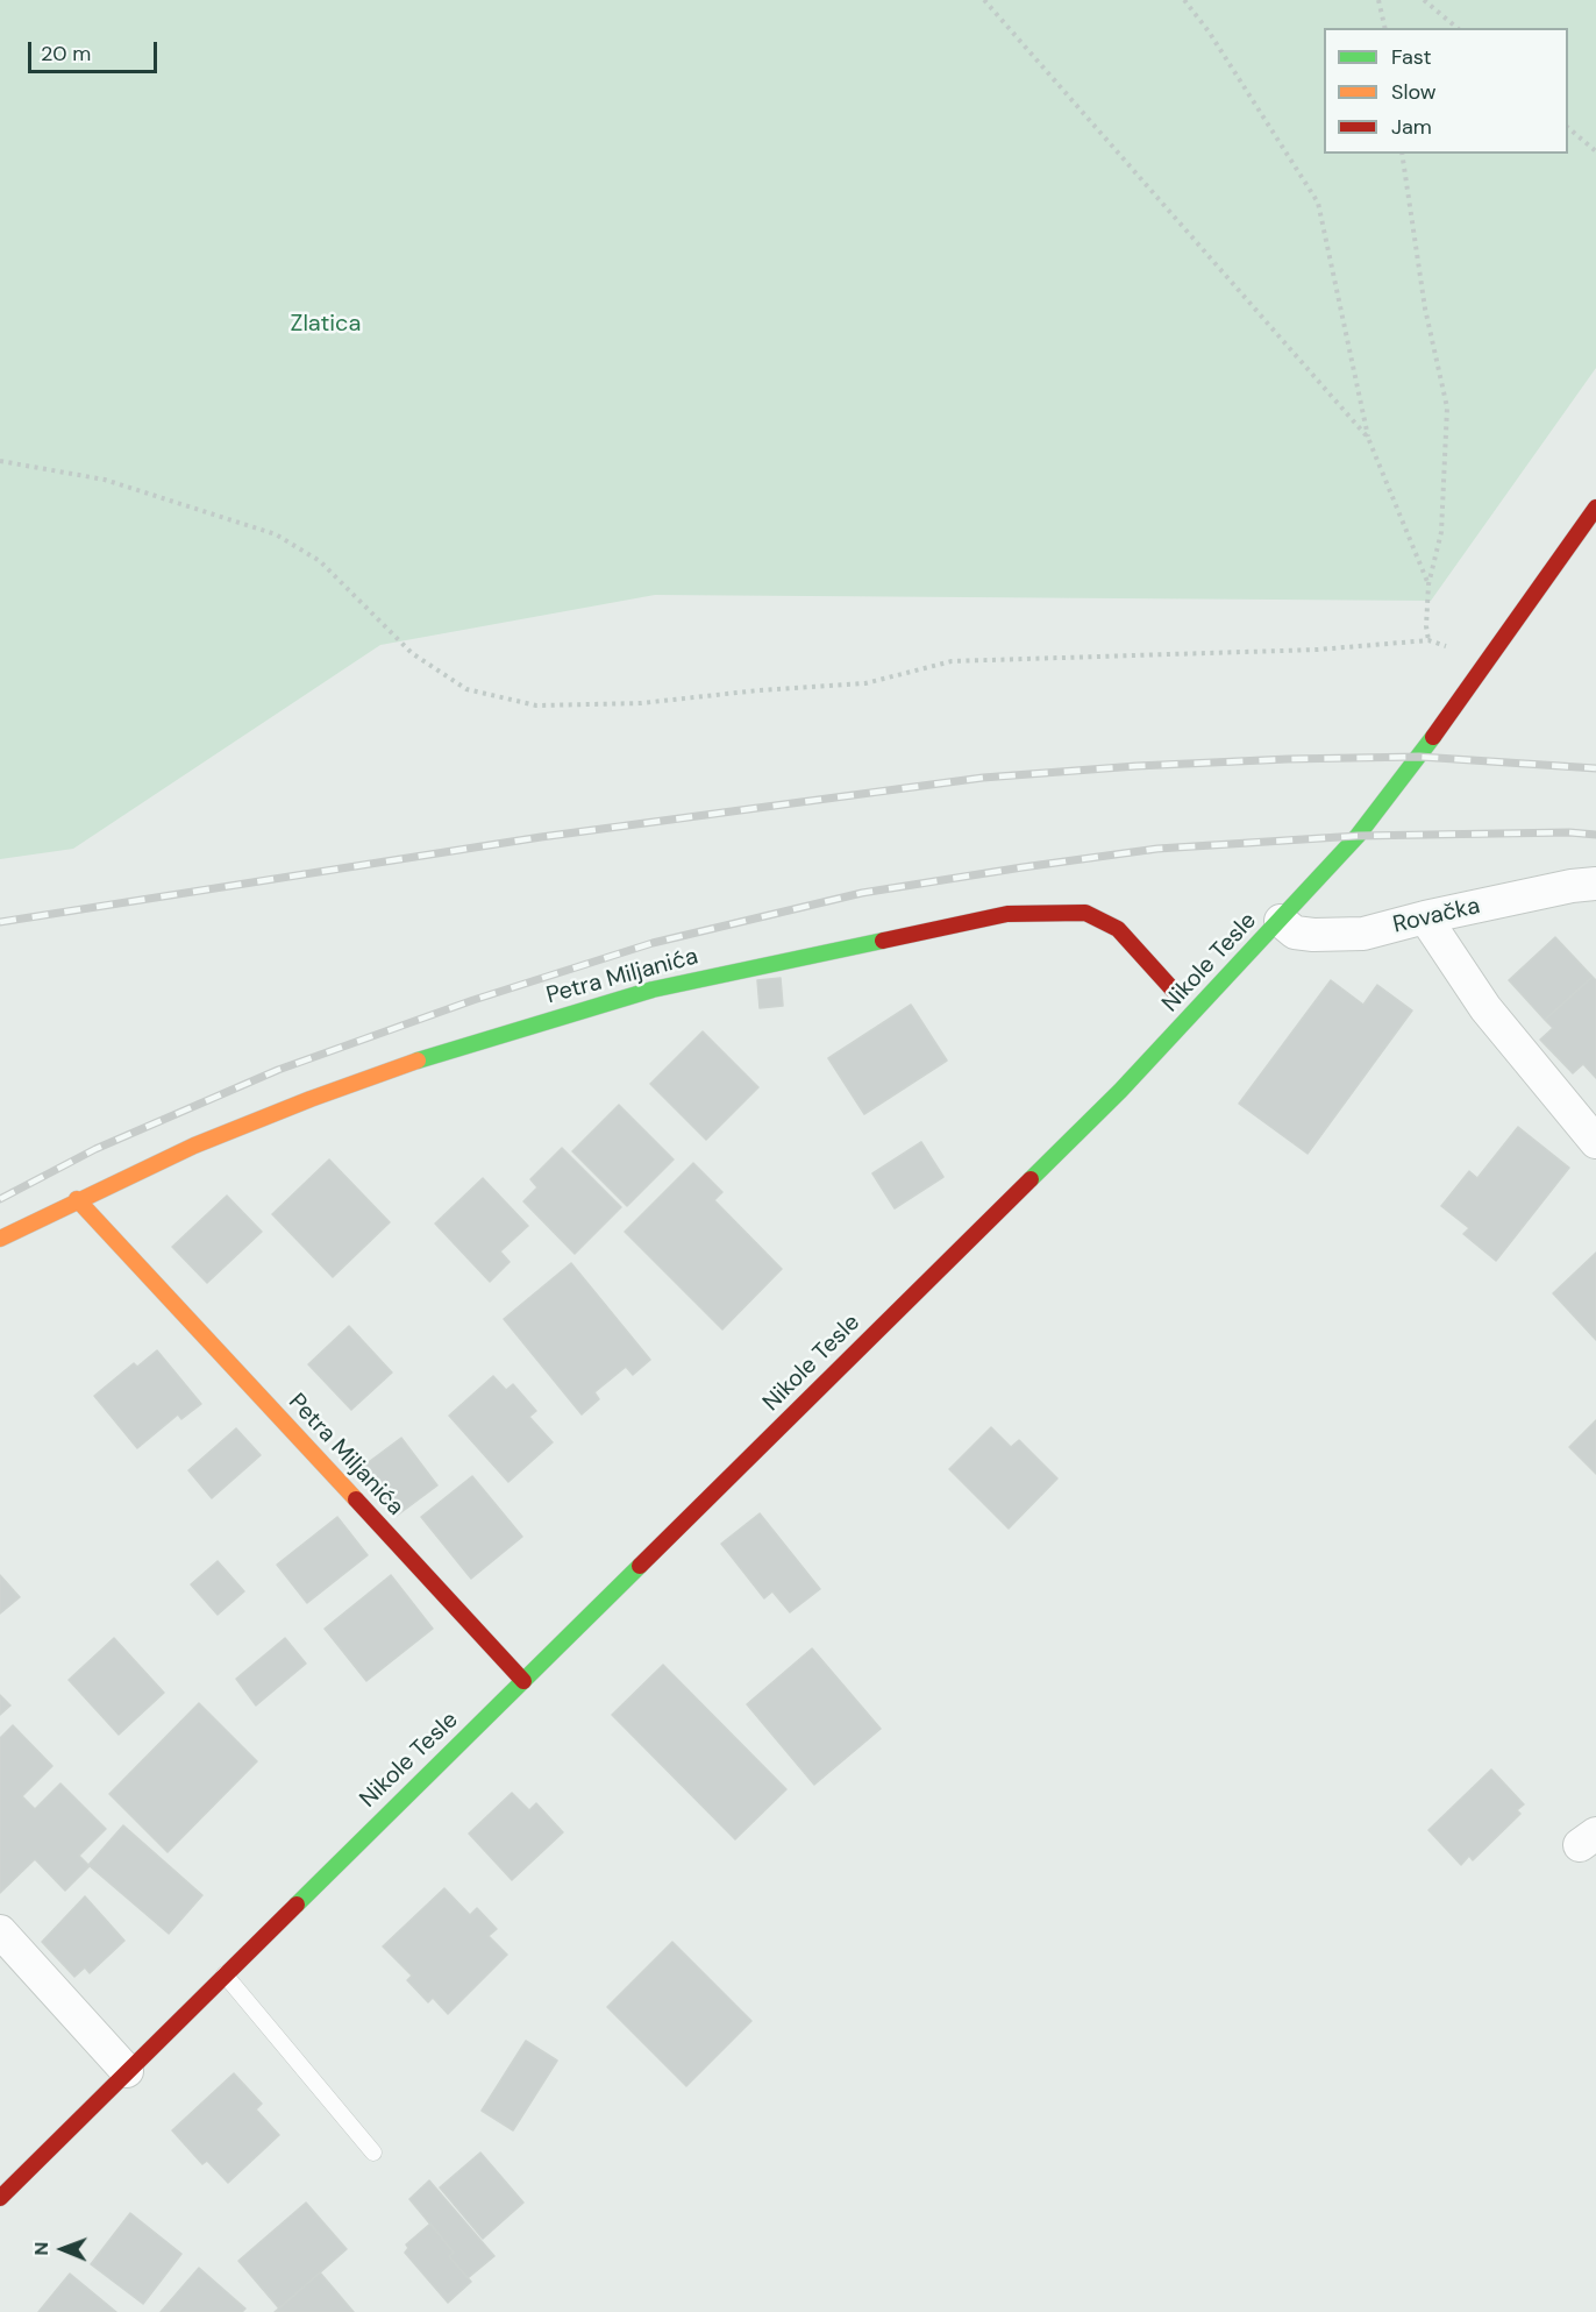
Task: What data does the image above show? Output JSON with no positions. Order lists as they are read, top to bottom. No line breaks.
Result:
{"streets":{"street":["Rovačka","Nikole Tesle","Petra Miljanića"]},"crossings":[["Rovačka","Nikole Tesle"],["Nikole Tesle","Petra Miljanića"]],"parks":["Zlatica"],"legend":["Fast","Slow","Jam"],"scale_bar":"20 m","north":"left"}
